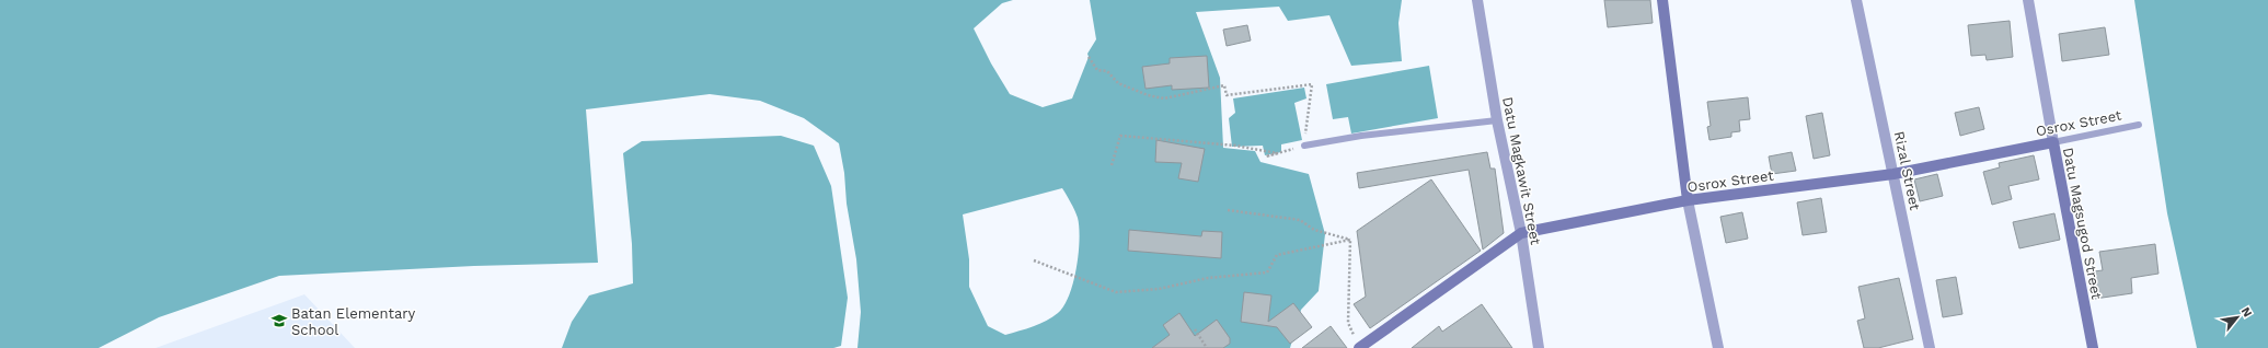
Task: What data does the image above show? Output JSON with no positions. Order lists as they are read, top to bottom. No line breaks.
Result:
{"streets":{"street":["Osrox Street","Datu Magkawit Street","Rizal Street","Datu Magsugod Street"]},"crossings":[["Osrox Street","Datu Magkawit Street"],["Osrox Street","Rizal Street"],["Osrox Street","Datu Magsugod Street"]],"places":{"school or university":["Batan Elementary School"]},"north":"top right"}
